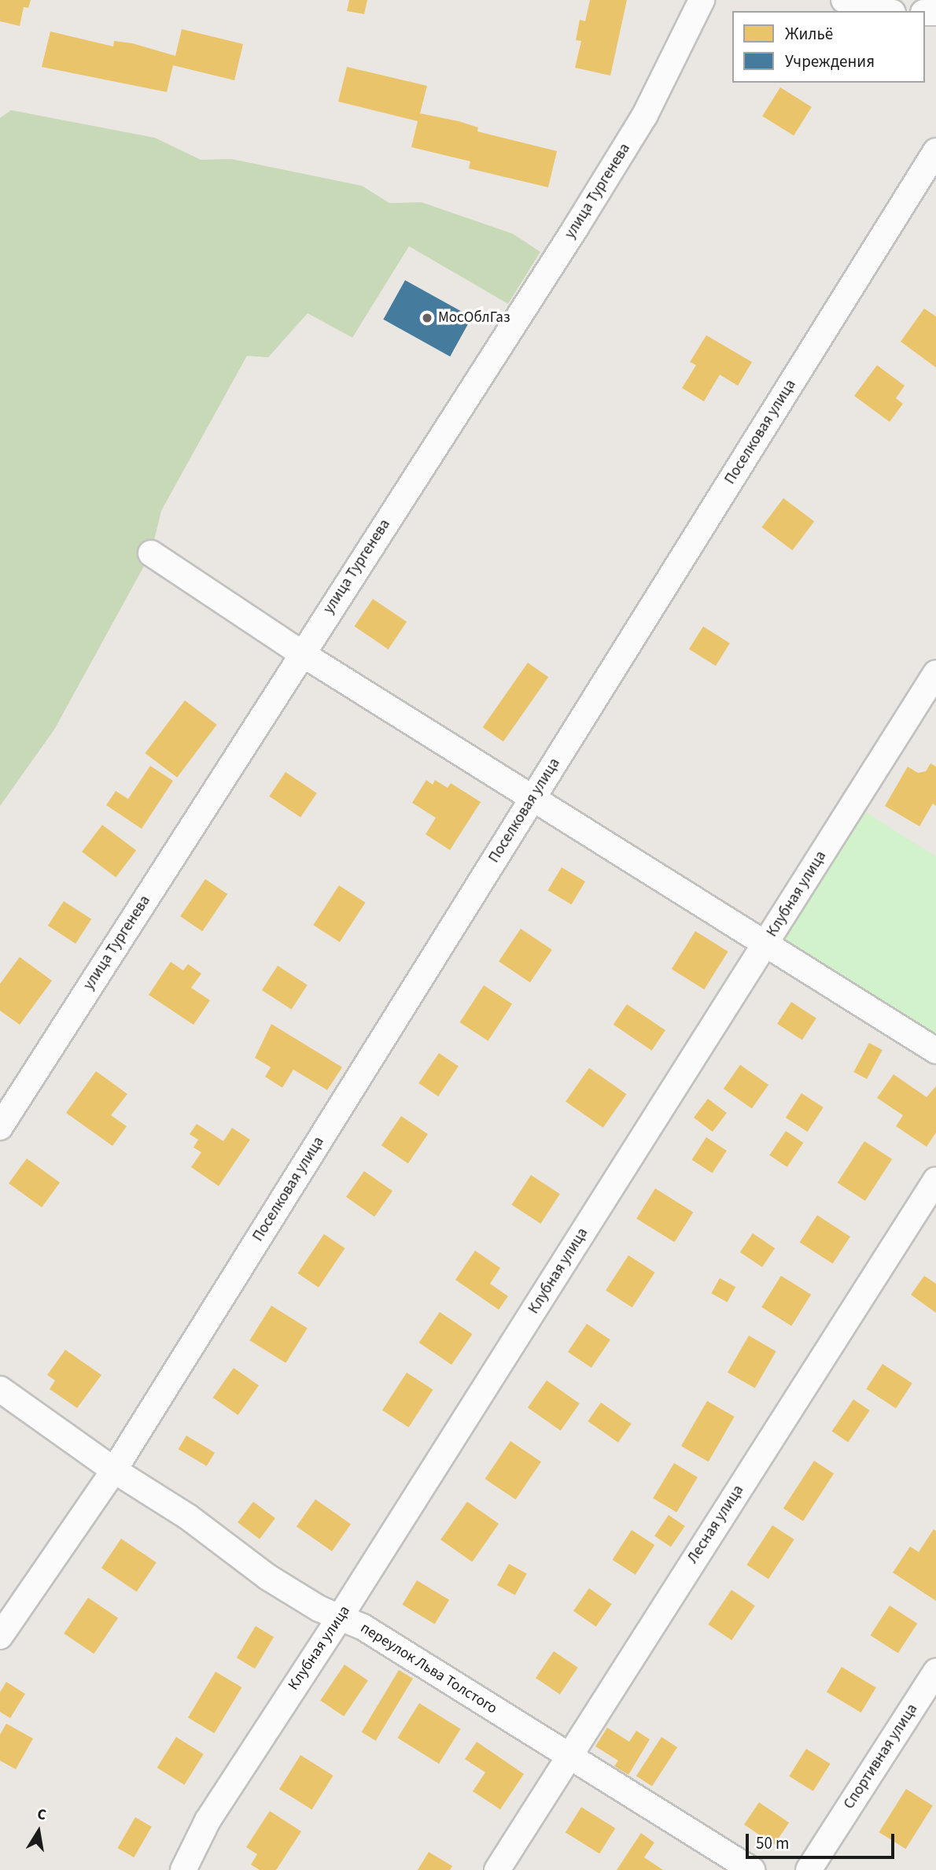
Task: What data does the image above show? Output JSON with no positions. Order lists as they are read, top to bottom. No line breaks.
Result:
{"streets":{"street":["улица Тургенева","Поселковая улица","Клубная улица","Лесная улица","переулок Льва Толстого","Спортивная улица"]},"crossings":[["Поселковая улица","переулок Льва Толстого"],["Клубная улица","переулок Льва Толстого"],["Лесная улица","переулок Льва Толстого"]],"places":["МосОблГаз"],"legend":["Жильё","Учреждения"],"scale_bar":"50 m","north":"top"}
